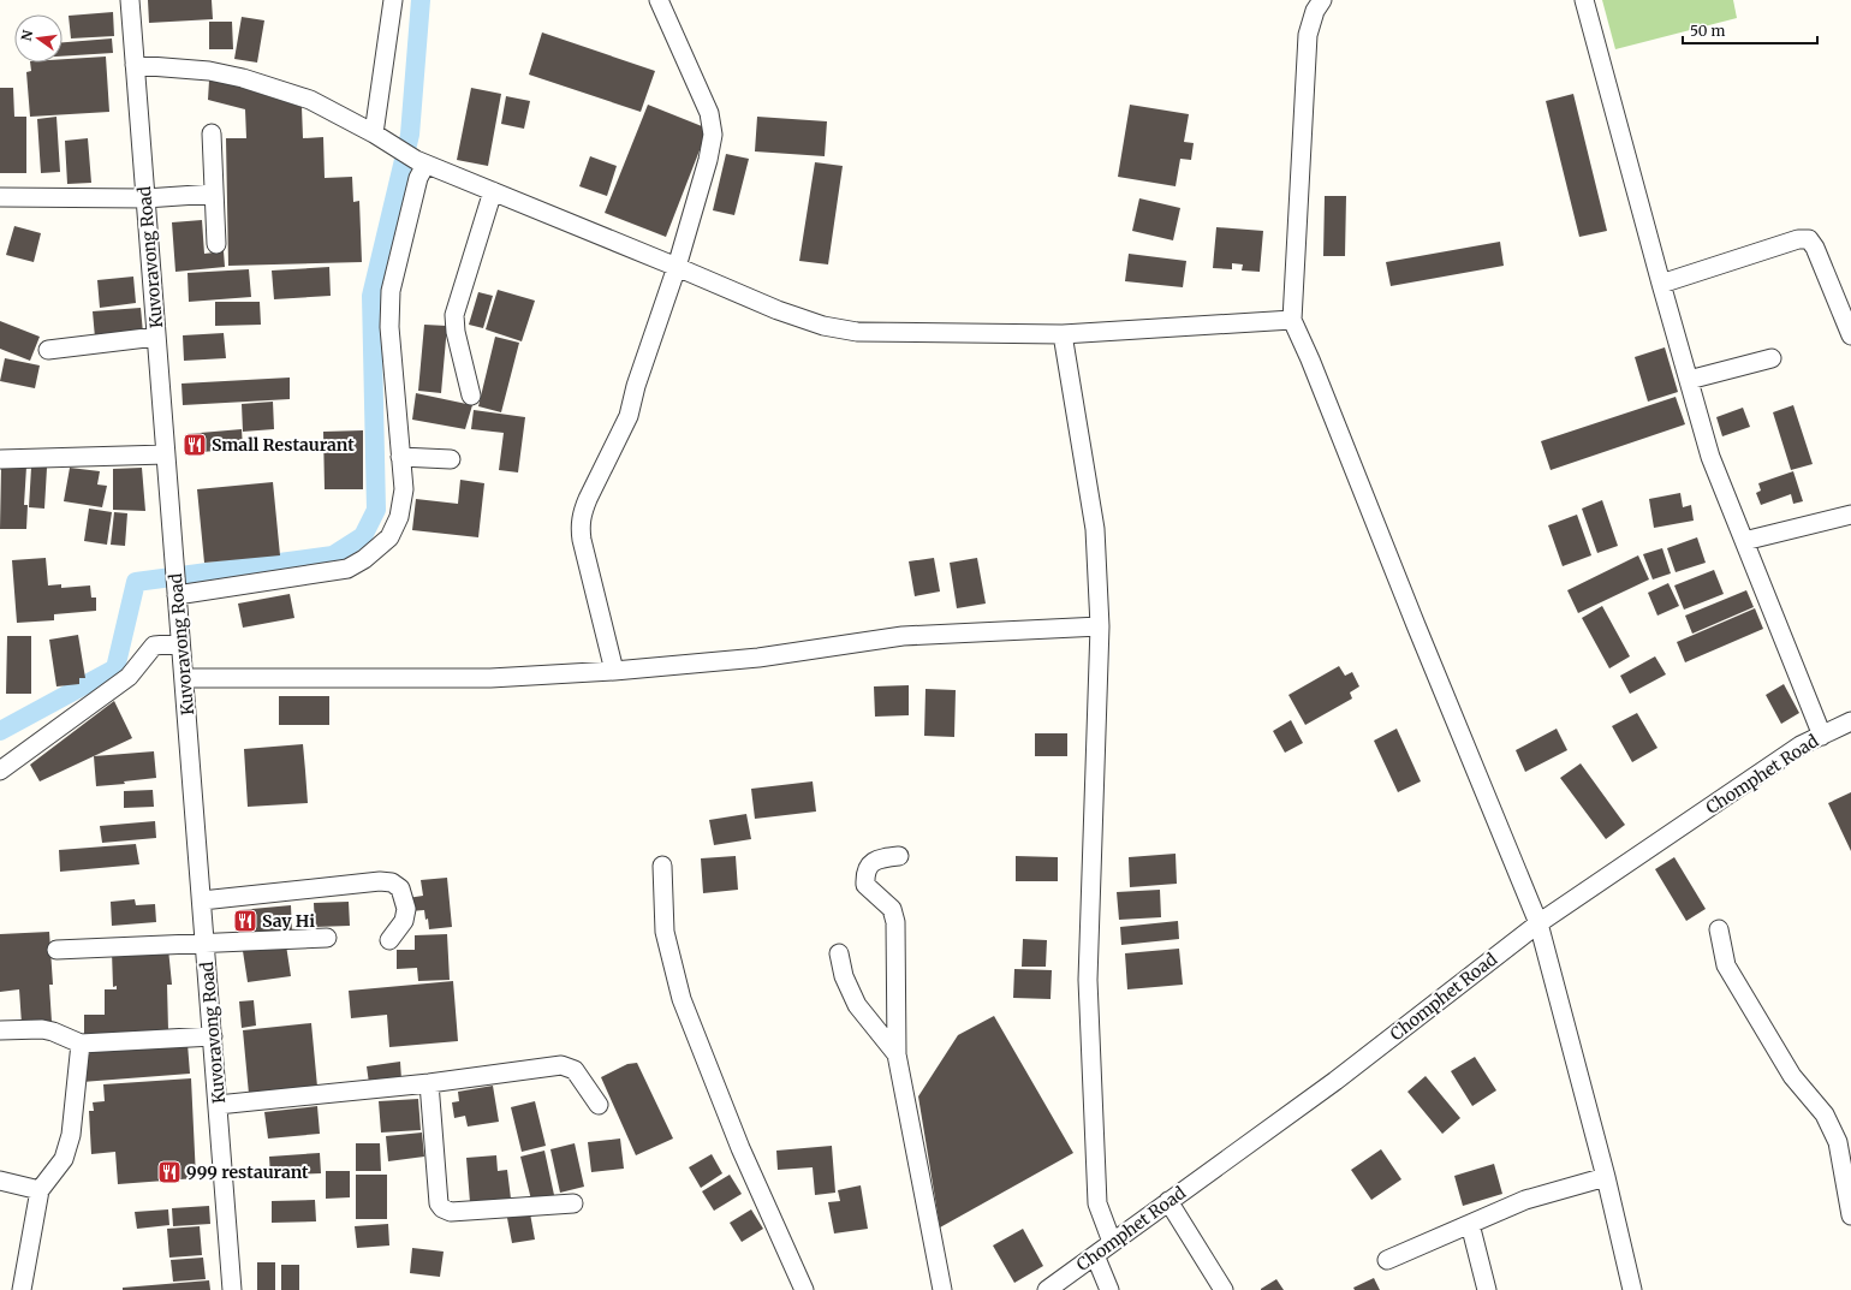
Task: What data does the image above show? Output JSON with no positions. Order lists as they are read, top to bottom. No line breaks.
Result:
{"streets":{"street":["Kuvoravong Road","Chomphet Road"]},"places":{"restaurant":["Small Restaurant","Say Hi","999 restaurant"]},"scale_bar":"50 m","north":"left"}
